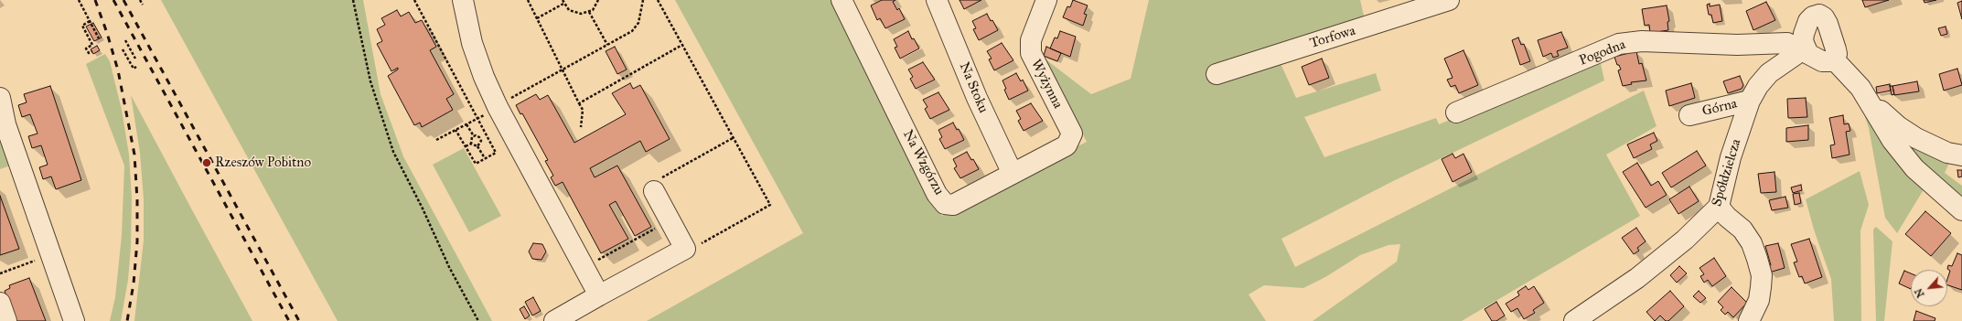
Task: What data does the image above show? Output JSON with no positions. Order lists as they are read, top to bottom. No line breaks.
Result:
{"streets":{"street":["Torfowa","Pogodna","Wyżynna","Na Stoku","Górna","Na Wzgórzu","Spółdzielcza"]},"crossings":[["Pogodna","Spółdzielcza"],["Wyżynna","Na Wzgórzu"],["Na Stoku","Na Wzgórzu"],["Górna","Spółdzielcza"]],"places":["Rzeszów Pobitno"],"north":"bottom left"}
